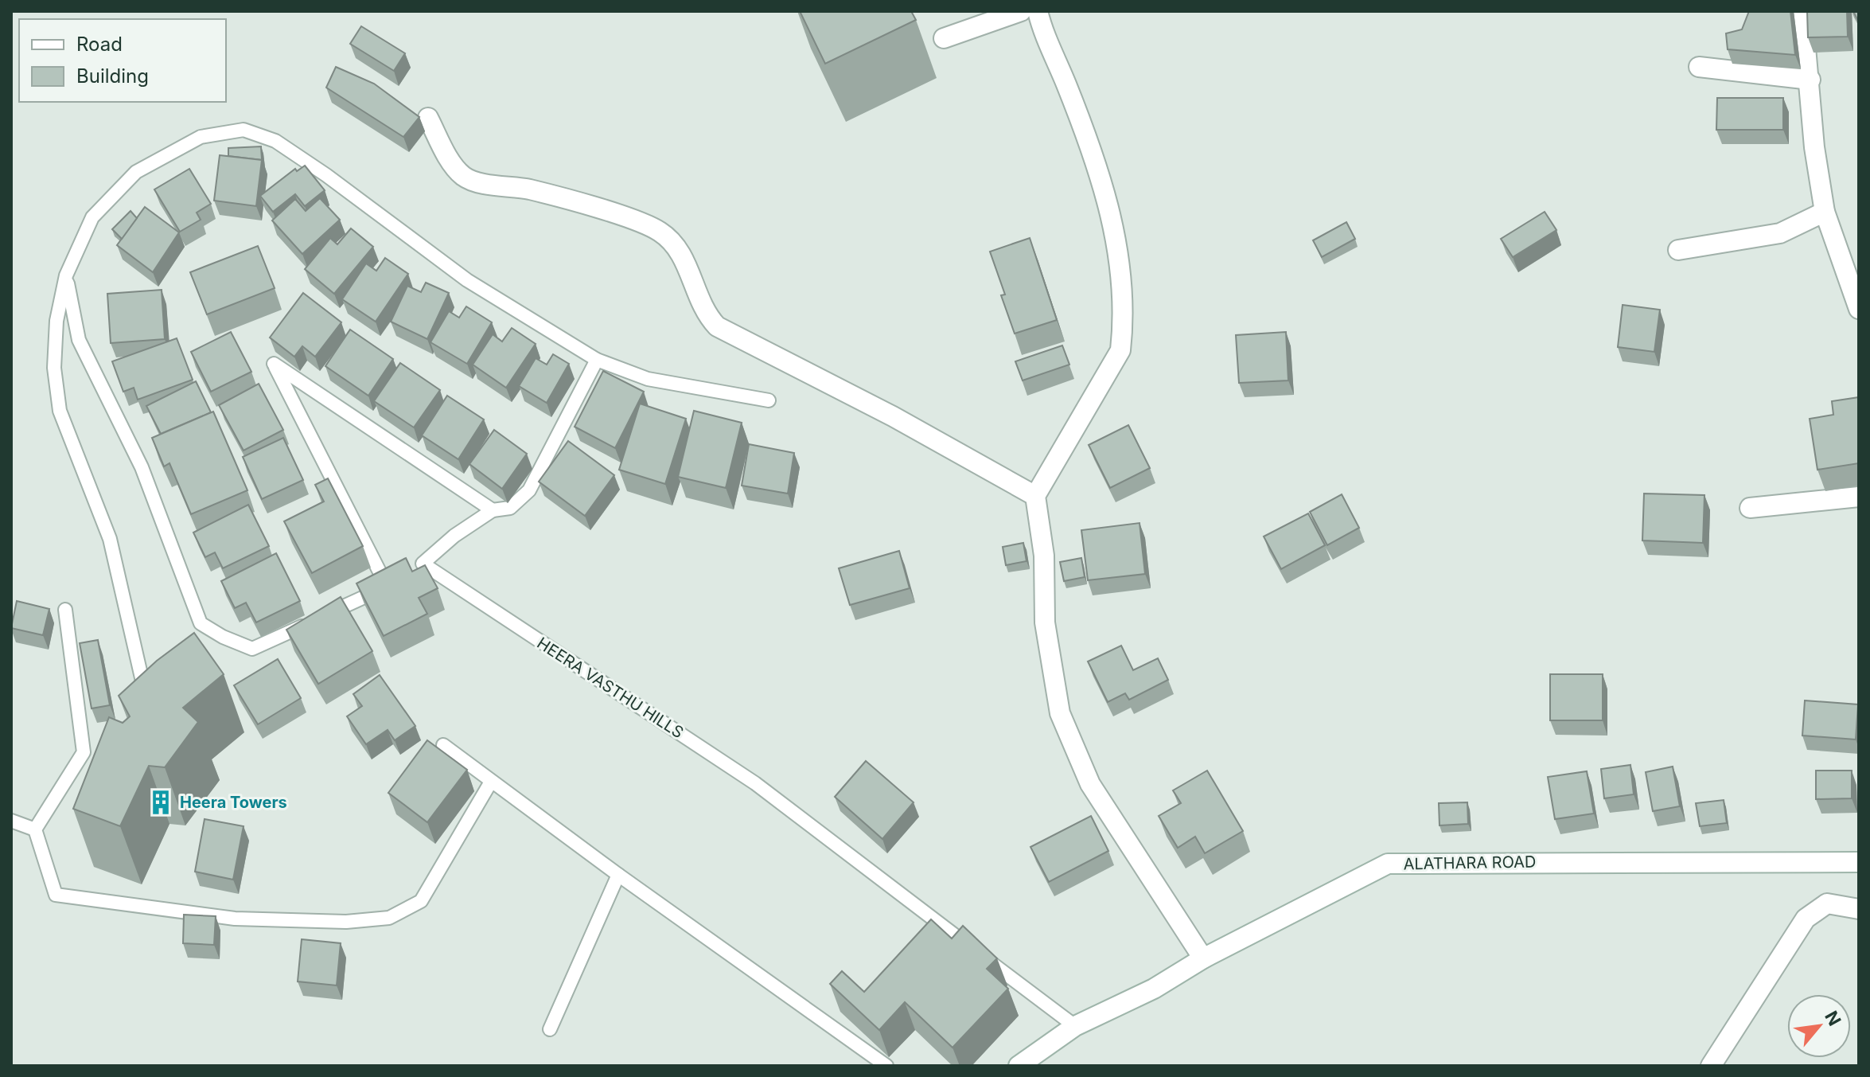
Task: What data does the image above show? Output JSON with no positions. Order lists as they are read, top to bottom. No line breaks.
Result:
{"streets":{"street":["ALATHARA ROAD"],"lane":["HEERA VASTHU HILLS"]},"crossings":[["HEERA VASTHU HILLS","ALATHARA ROAD"]],"places":{"building":["Heera Towers"]},"legend":["Road","Building"],"north":"top right"}
